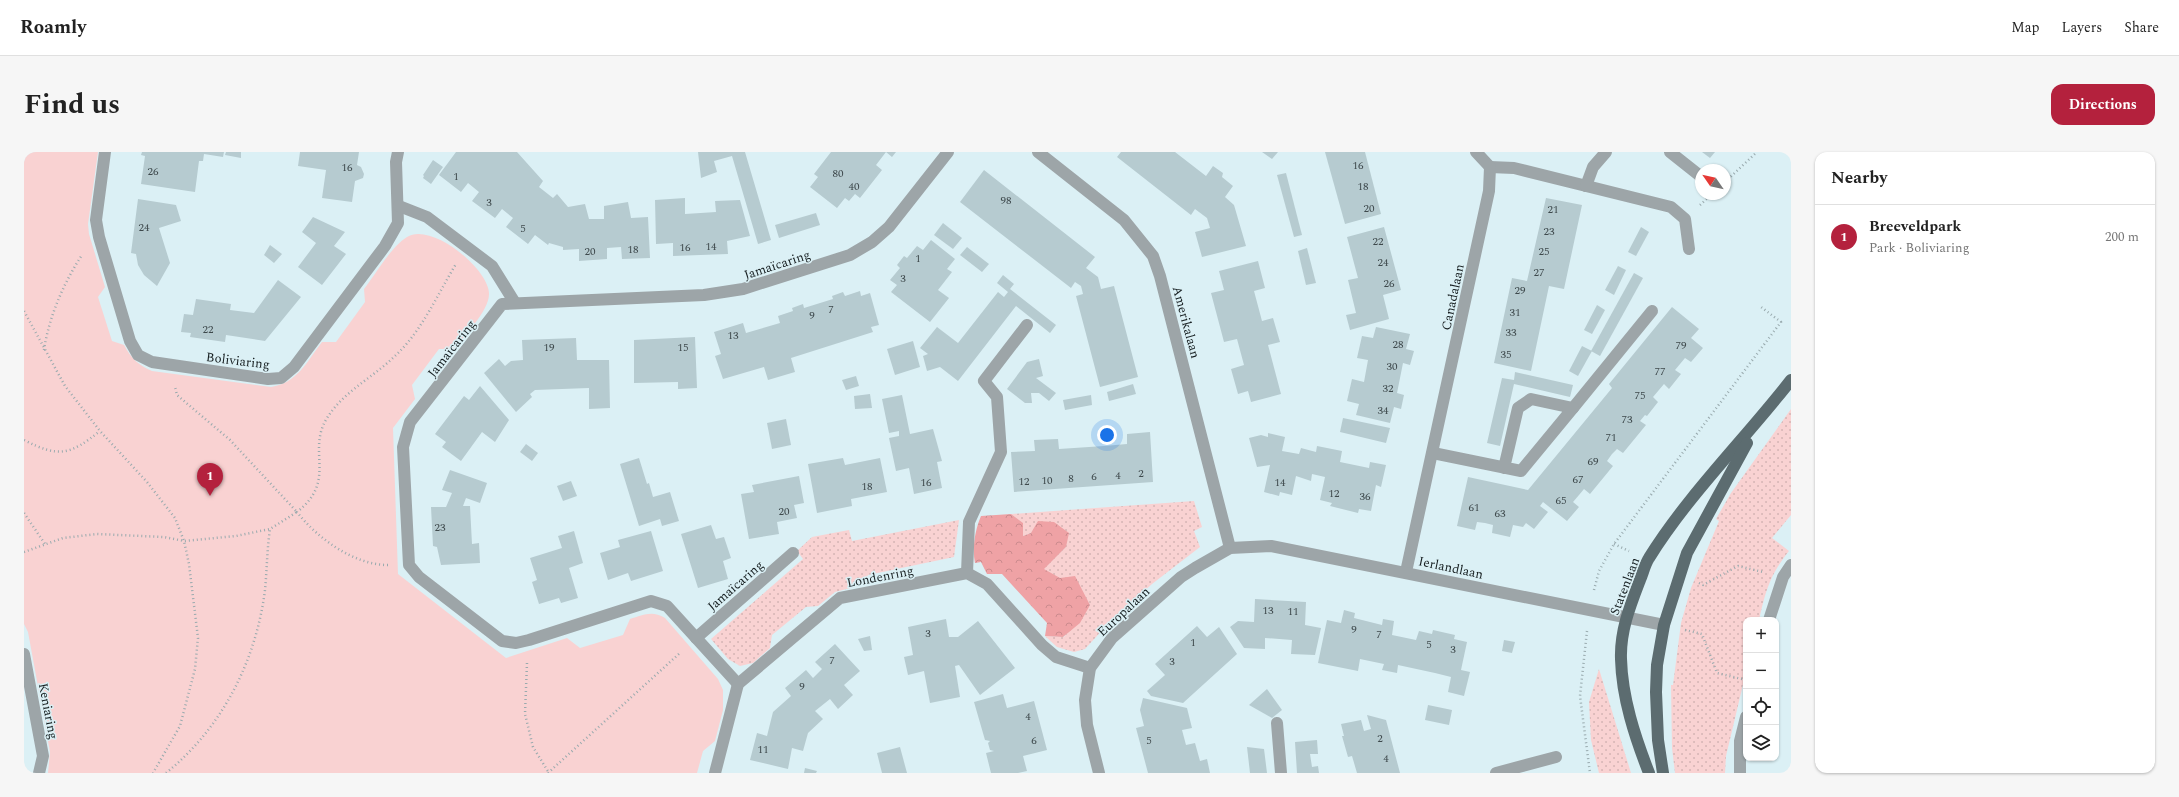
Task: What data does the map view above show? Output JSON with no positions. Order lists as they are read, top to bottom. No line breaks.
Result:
{"streets":{"main road":["Statenlaan"],"street":["Jamaïcaring","Canadalaan","Amerikalaan","Boliviaring","Ierlandlaan","Londenring","Europalaan","Keniaring"]},"crossings":[["Canadalaan","Ierlandlaan"],["Amerikalaan","Ierlandlaan"],["Amerikalaan","Europalaan"],["Ierlandlaan","Statenlaan"],["Ierlandlaan","Europalaan"]],"house_numbers":["16","16","26","80","1","40","18","98","3","20","21","24","5","23","22","14","16","18","20","25","1","24","27","3","26","29","7","31","9","22","33","13","28","79","19","15","35","30","77","32","75","34","73","71","69","2","4","6","8","67","10","12","16","14","18","12","36","65","61","20","63","23","13","11","9","3","7","1","5","3","7","3","9","4","2","6","5","11","4"],"north":"top left","page":{"header":"Roamly","nav":["Map","Layers","Share"],"title":"Find us","buttons":"Directions","heading":"Nearby","list":[{"mark":"1","name":"Breeveldpark","note":"Park · Boliviaring","value":"200 m"}],"pins":"1","map_buttons":["+","−"]}}
